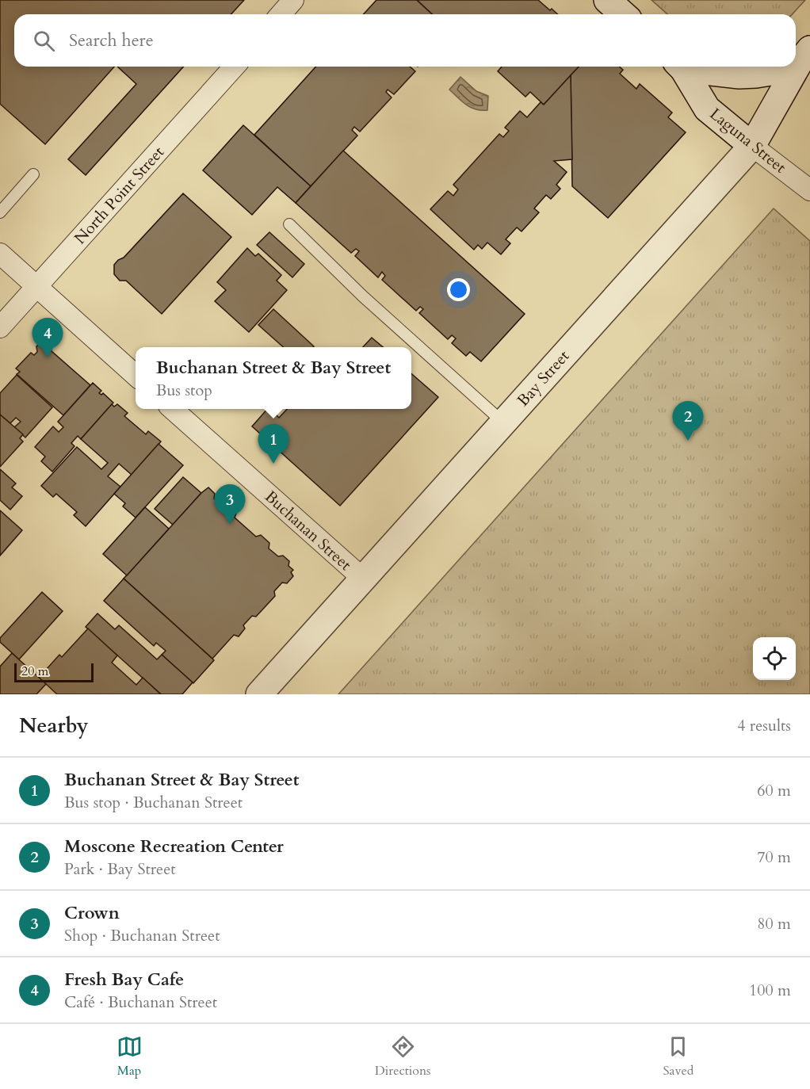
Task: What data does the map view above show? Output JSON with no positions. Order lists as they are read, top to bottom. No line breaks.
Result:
{"streets":{"street":["Laguna Street","North Point Street","Bay Street","Buchanan Street"]},"crossings":[["Laguna Street","Bay Street"],["Bay Street","Buchanan Street"]],"scale_bar":"20 m","page":{"search":"Search here","pins":["4","2","1","3"],"popup":["Buchanan Street & Bay Street","Bus stop"],"scale":"20 m","heading":["Nearby","4 results"],"list":[{"mark":"1","name":"Buchanan Street & Bay Street","note":"Bus stop · Buchanan Street","value":"60 m"},{"mark":"2","name":"Moscone Recreation Center","note":"Park · Bay Street","value":"70 m"},{"mark":"3","name":"Crown","note":"Shop · Buchanan Street","value":"80 m"},{"mark":"4","name":"Fresh Bay Cafe","note":"Café · Buchanan Street","value":"100 m"}],"nav":["Map","Directions","Saved"]}}
